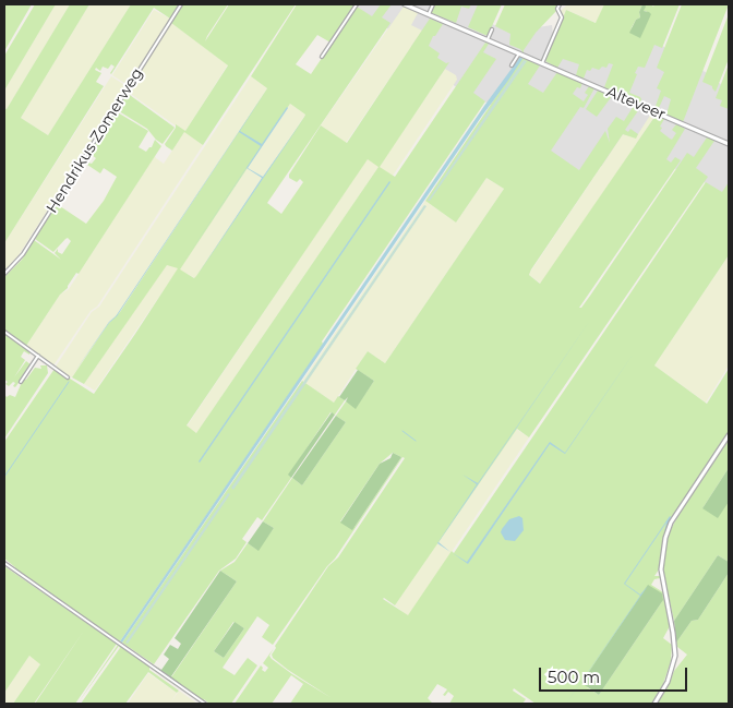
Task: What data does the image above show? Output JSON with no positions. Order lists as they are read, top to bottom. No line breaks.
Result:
{"streets":{"street":["Alteveer","Hendrikus Zomerweg"]},"scale_bar":"500 m"}
